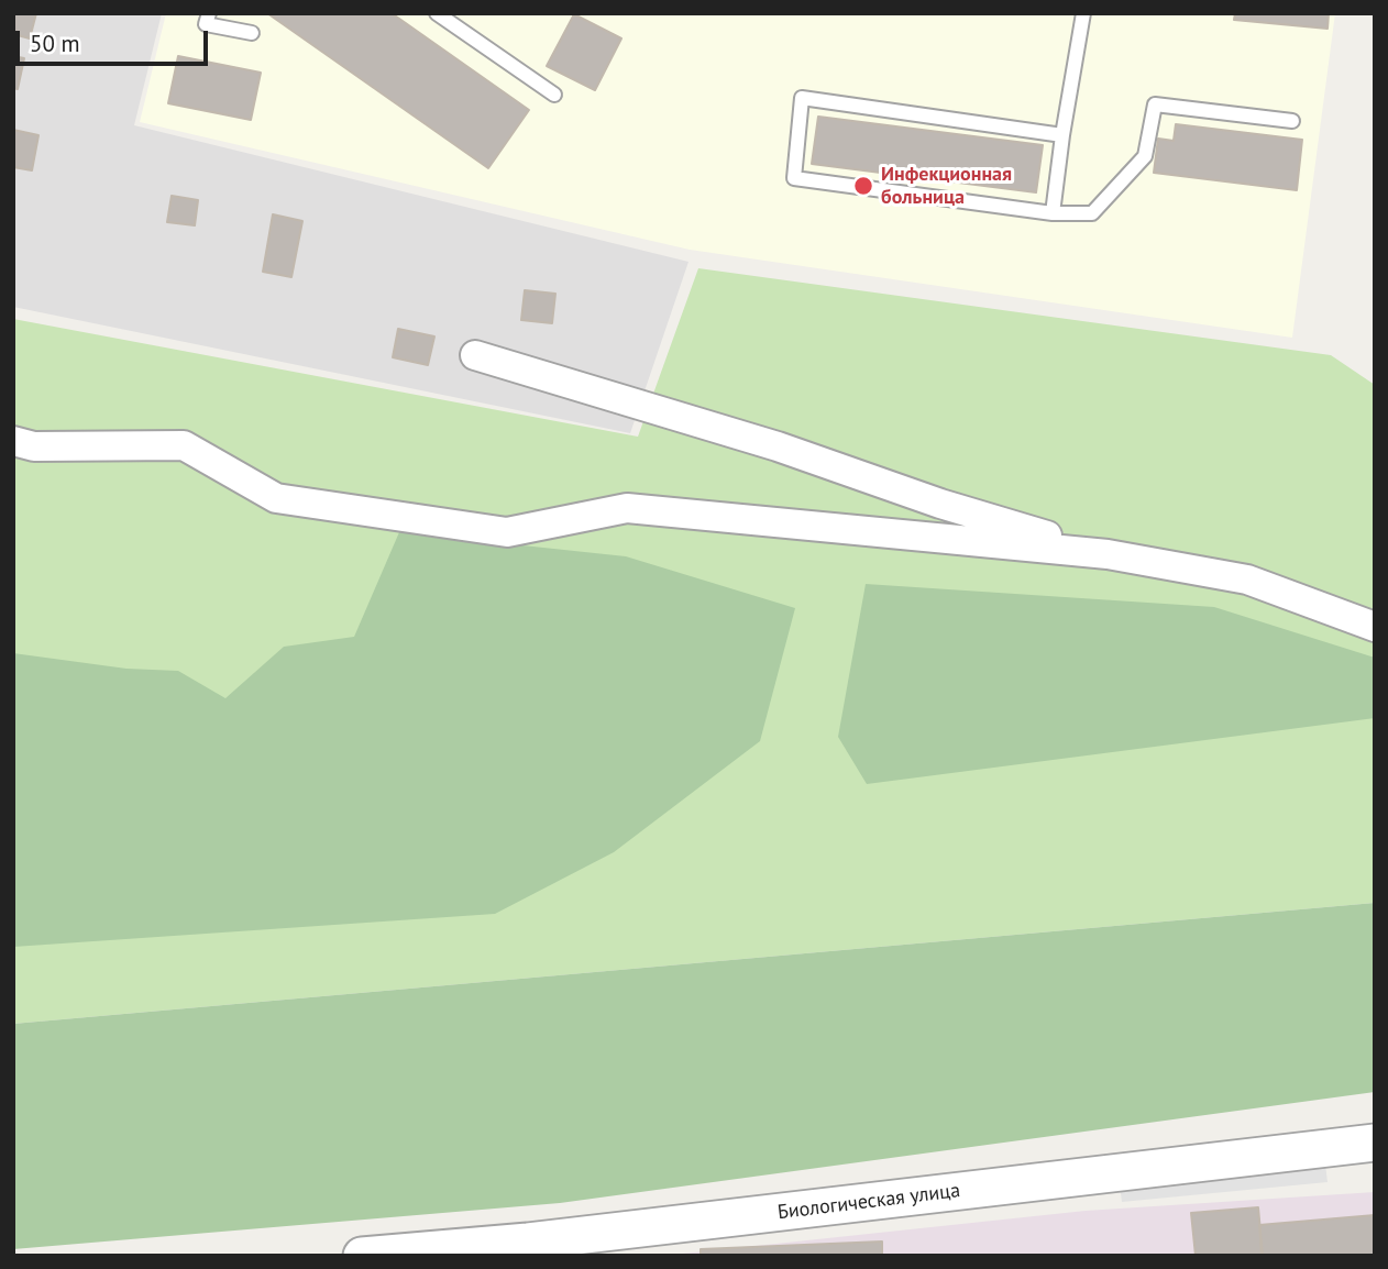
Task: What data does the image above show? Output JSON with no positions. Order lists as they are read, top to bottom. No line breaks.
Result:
{"streets":{"street":["Биологическая улица"]},"places":["Инфекционная больница"],"scale_bar":"50 m"}
